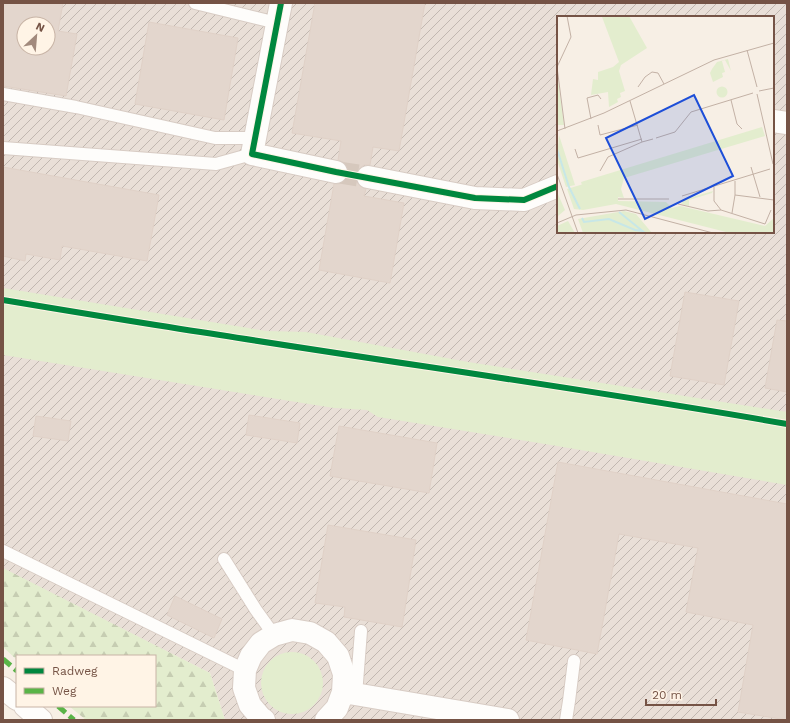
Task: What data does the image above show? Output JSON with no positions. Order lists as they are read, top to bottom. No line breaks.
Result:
{"legend":["Radweg","Weg"],"scale_bar":"20 m","north":"top right"}
